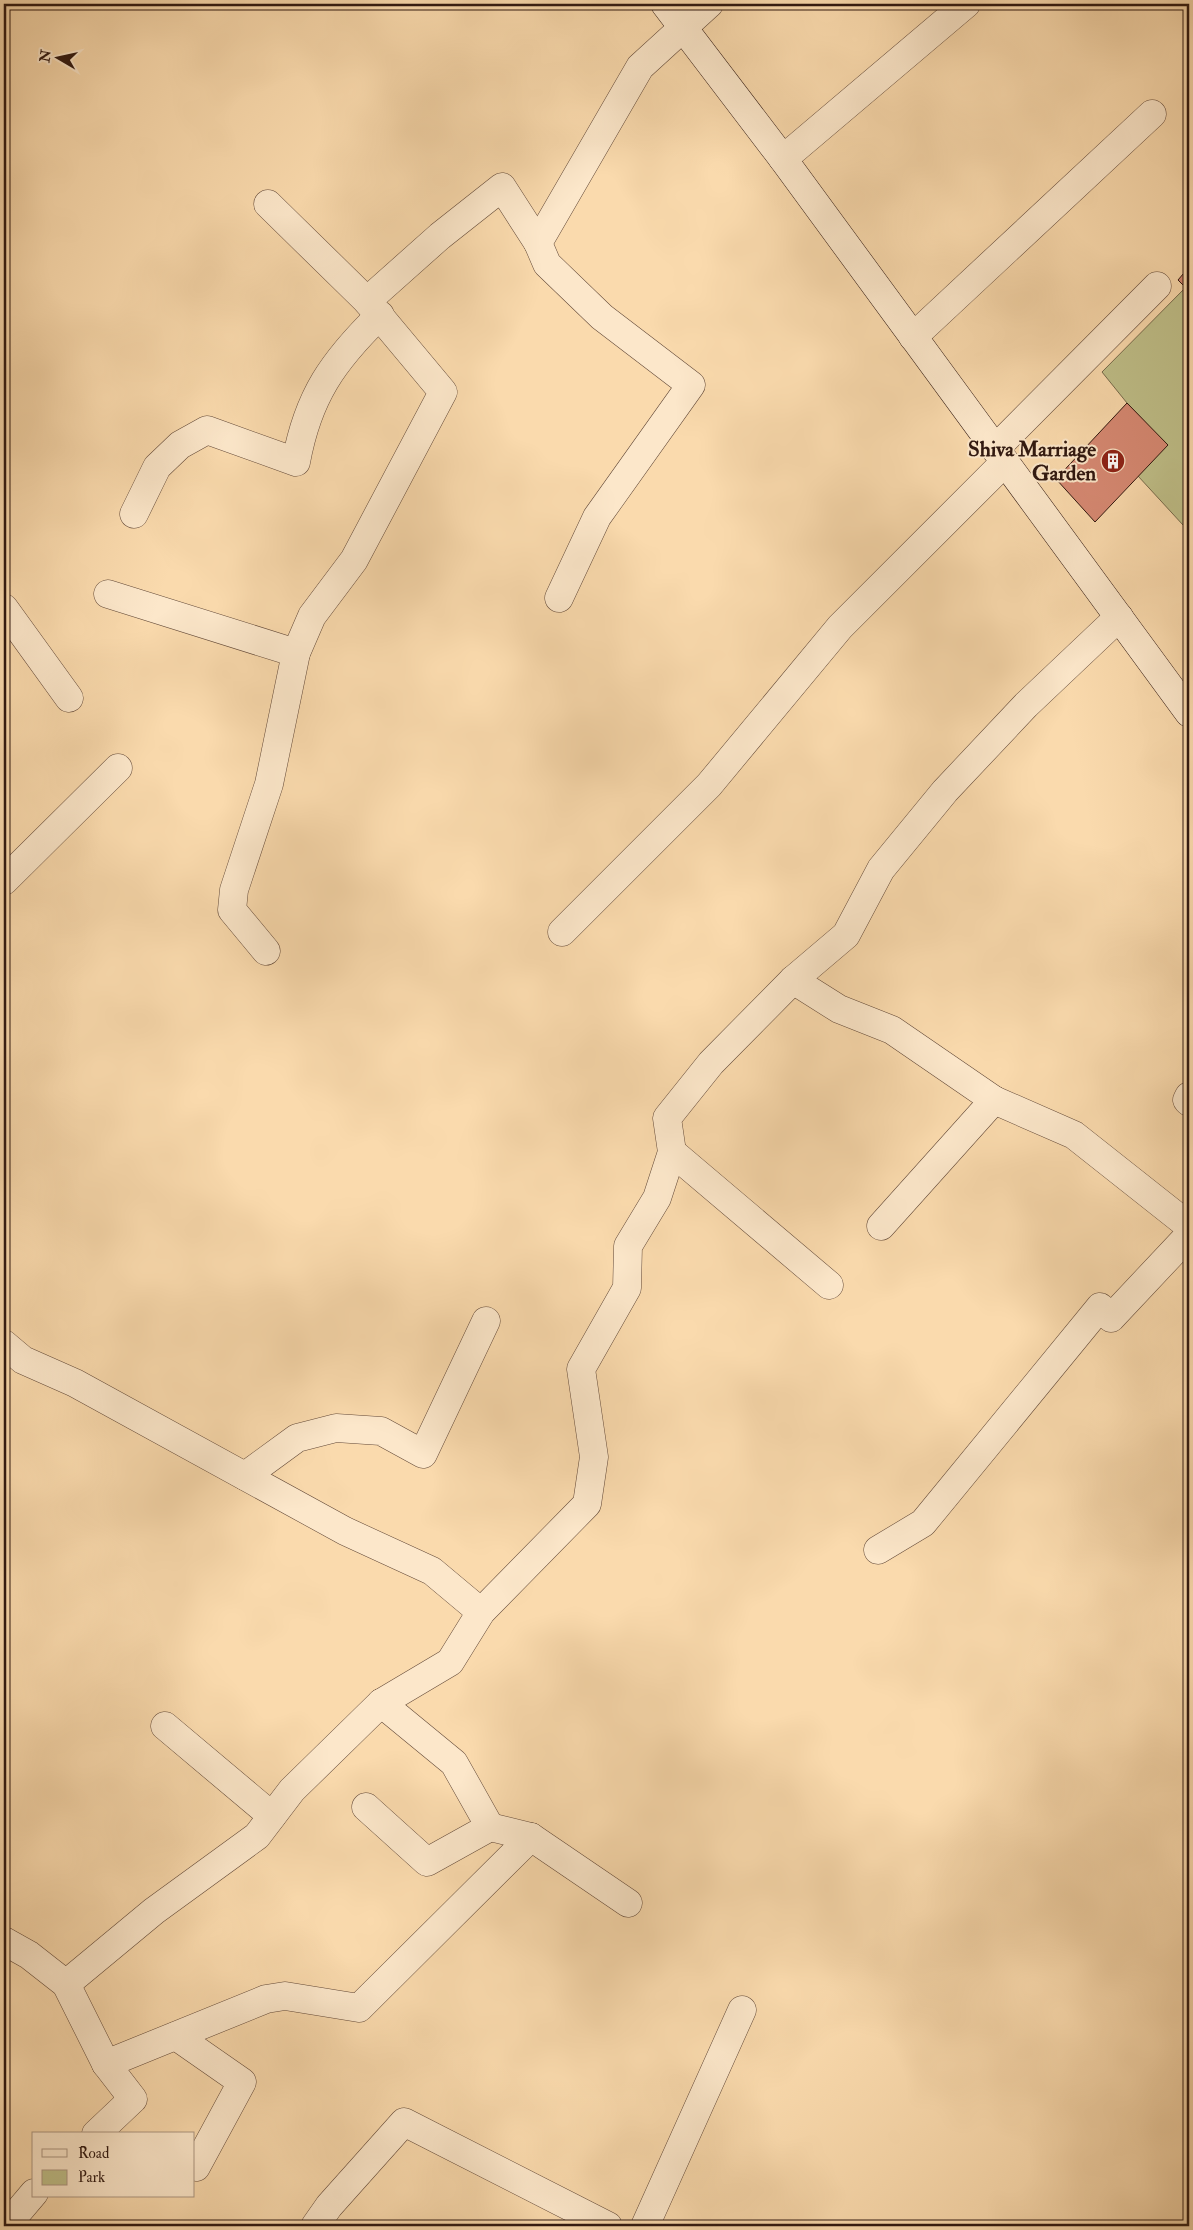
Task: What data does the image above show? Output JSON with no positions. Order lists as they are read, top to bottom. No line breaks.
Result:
{"places":{"building":["Shiva Marriage Garden"]},"legend":["Road","Park"],"north":"left"}
